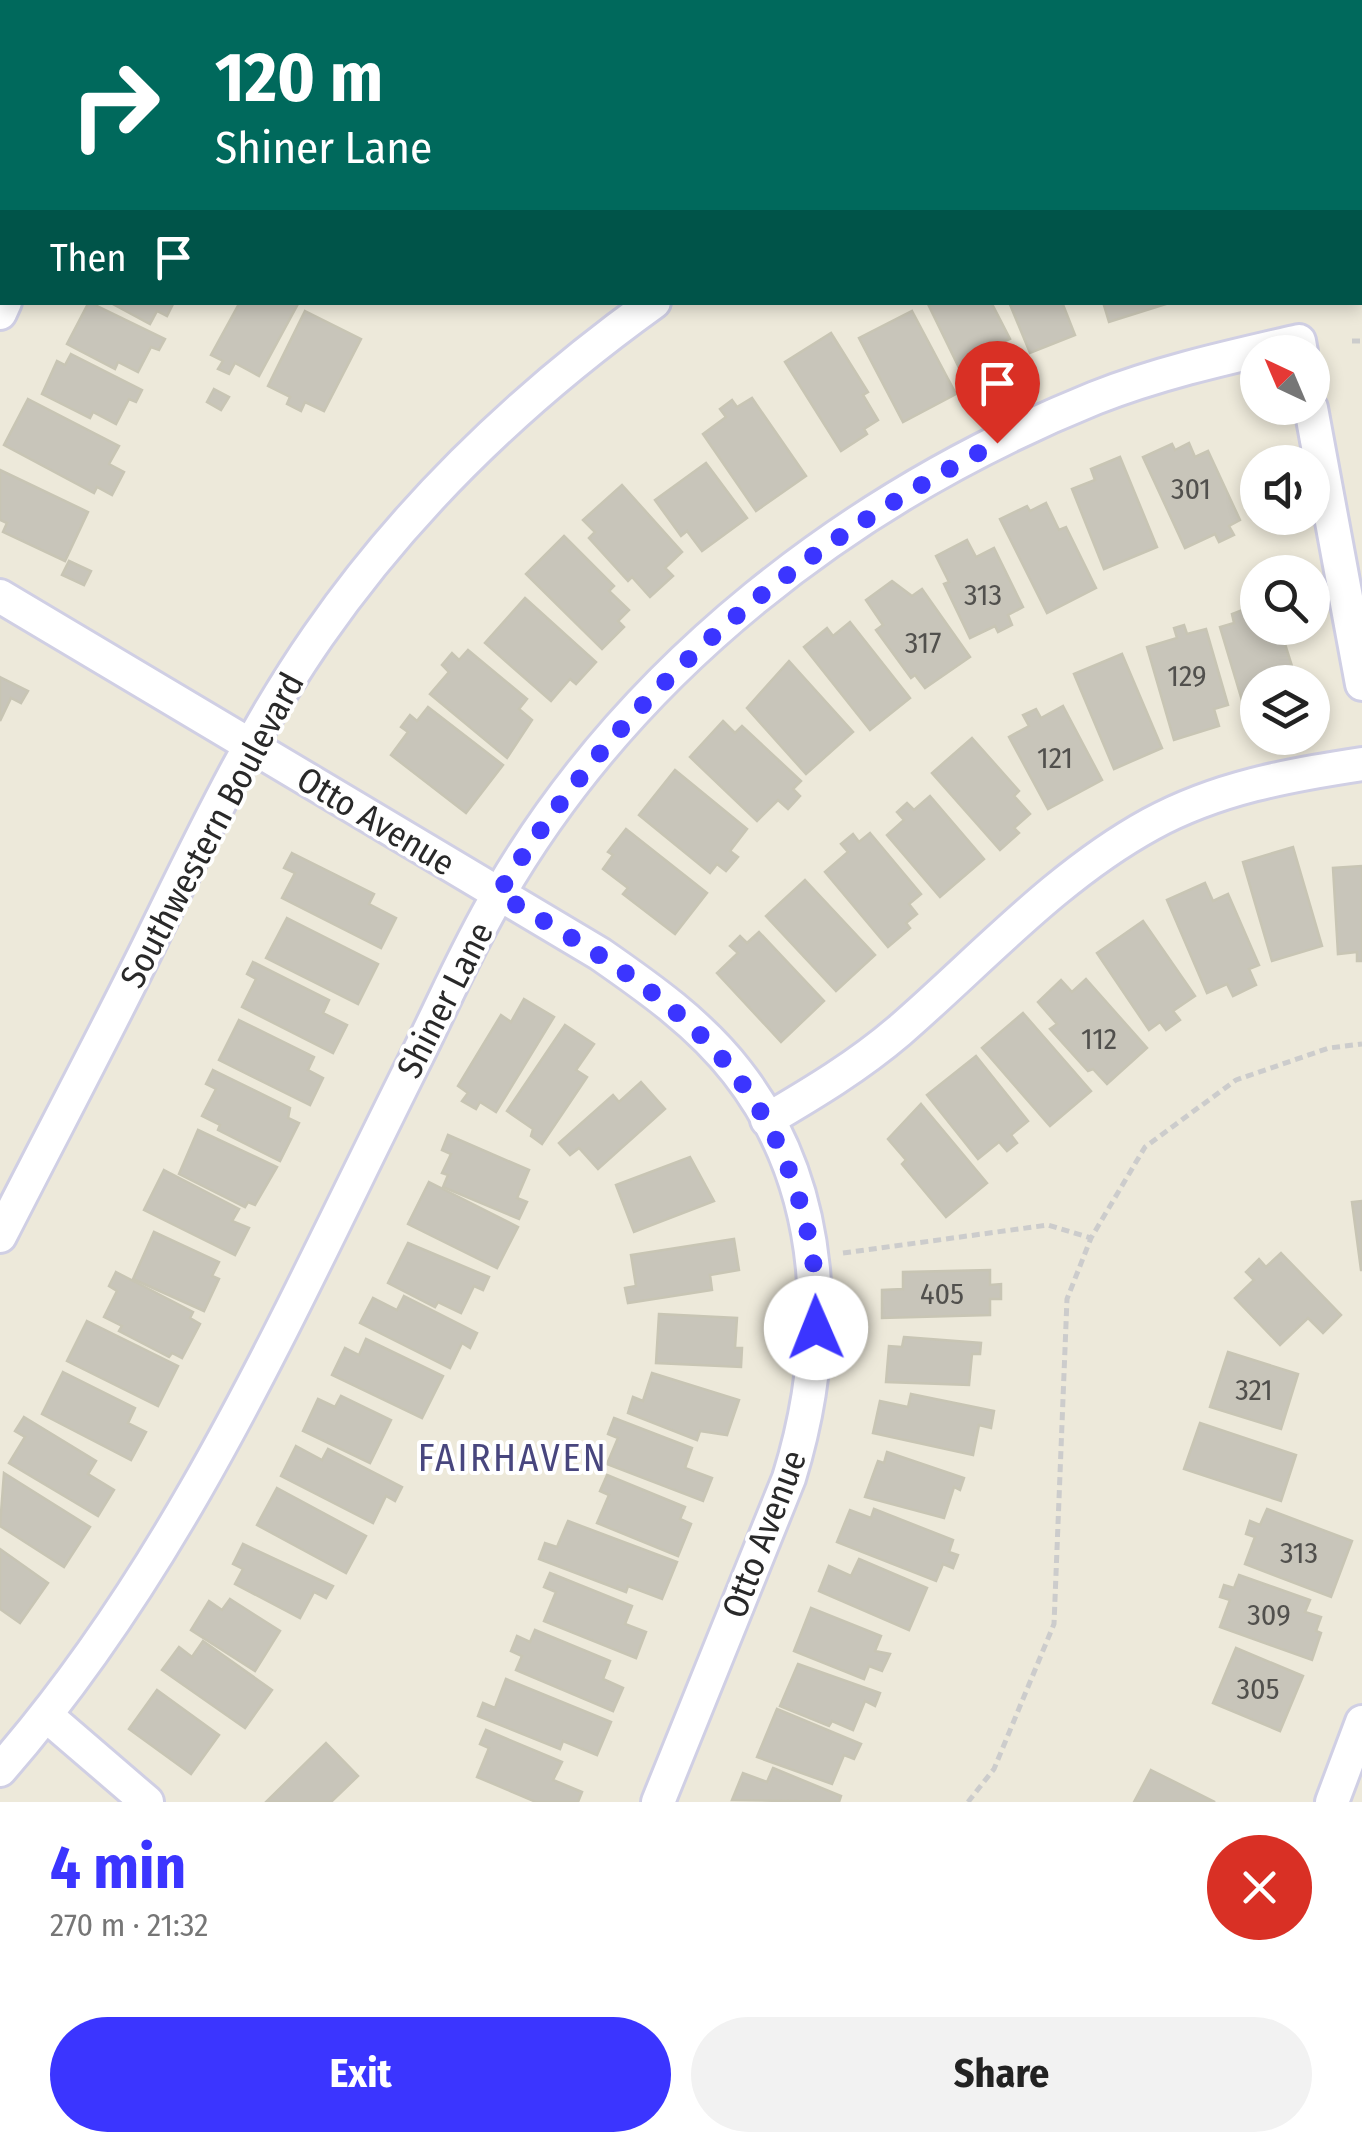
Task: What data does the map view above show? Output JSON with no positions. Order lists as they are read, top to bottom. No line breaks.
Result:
{"streets":{"street":["Otto Avenue","Southwestern Boulevard","Shiner Lane"]},"crossings":[["Otto Avenue","Southwestern Boulevard"],["Otto Avenue","Shiner Lane"]],"districts":["FAIRHAVEN"],"house_numbers":["301","313","317","129","121","112","405","321","313","309","305"],"north":"top left","page":{"turn":["120 m","Shiner Lane"],"then":"Then","heading":["4 min","270 m · 21:32"],"buttons":["Exit","Share"]}}
